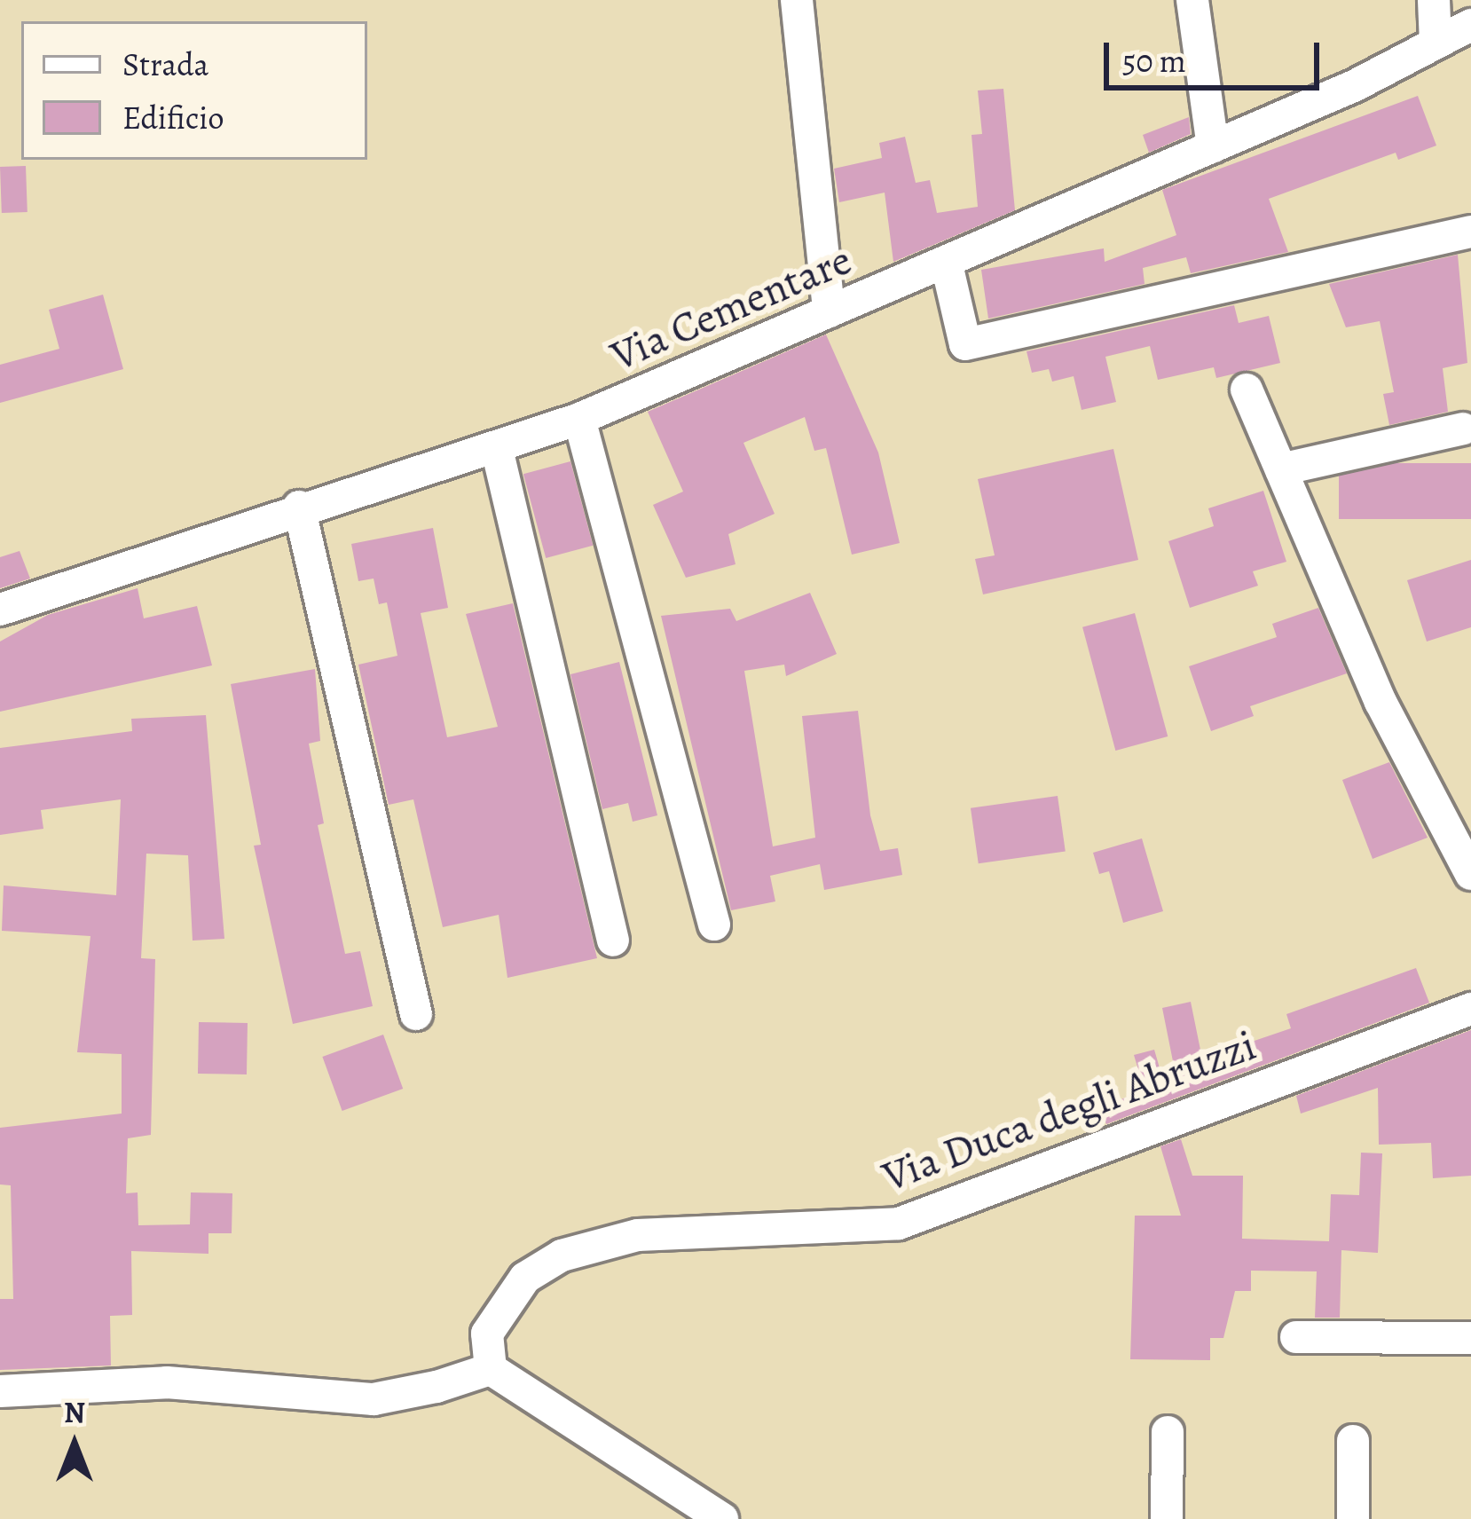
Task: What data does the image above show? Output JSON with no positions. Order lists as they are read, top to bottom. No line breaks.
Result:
{"streets":{"street":["Via Cementare","Via Duca degli Abruzzi"]},"legend":["Strada","Edificio"],"scale_bar":"50 m","north":"top"}
